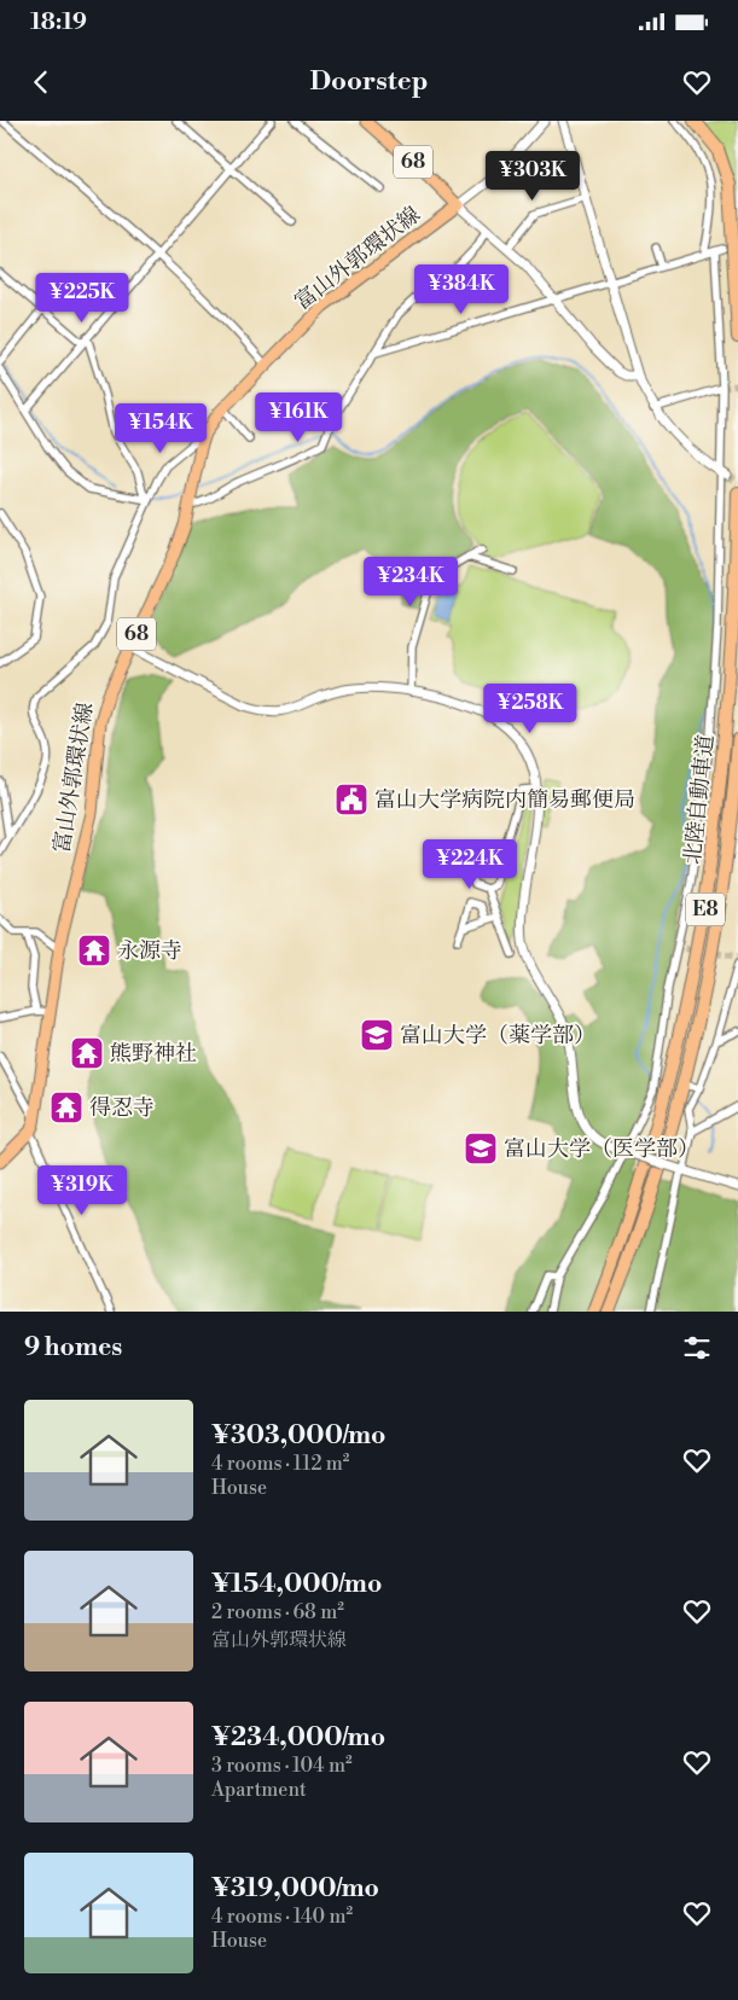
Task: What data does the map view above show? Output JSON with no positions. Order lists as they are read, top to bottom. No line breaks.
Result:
{"streets":{"highway":["北陸自動車道","E8"],"main road":["68","富山外郭環状線"]},"crossings":[["68","富山外郭環状線"]],"places":{"public building":["富山大学病院内簡易郵便局"],"temple":["永源寺","熊野神社","得忍寺"],"school or university":["富山大学（薬学部）","富山大学（医学部）"]},"page":{"status":"18:19","header":"Doorstep","price":["¥303K","¥384K","¥225K","¥161K","¥154K","¥234K","¥258K","¥224K","¥319K"],"heading":"9 homes","list":[{"name":"¥303,000/mo","note":"4 rooms · 112 m² · House"},{"name":"¥154,000/mo","note":"2 rooms · 68 m² · 富山外郭環状線"},{"name":"¥234,000/mo","note":"3 rooms · 104 m² · Apartment"},{"name":"¥319,000/mo","note":"4 rooms · 140 m² · House"}]}}
